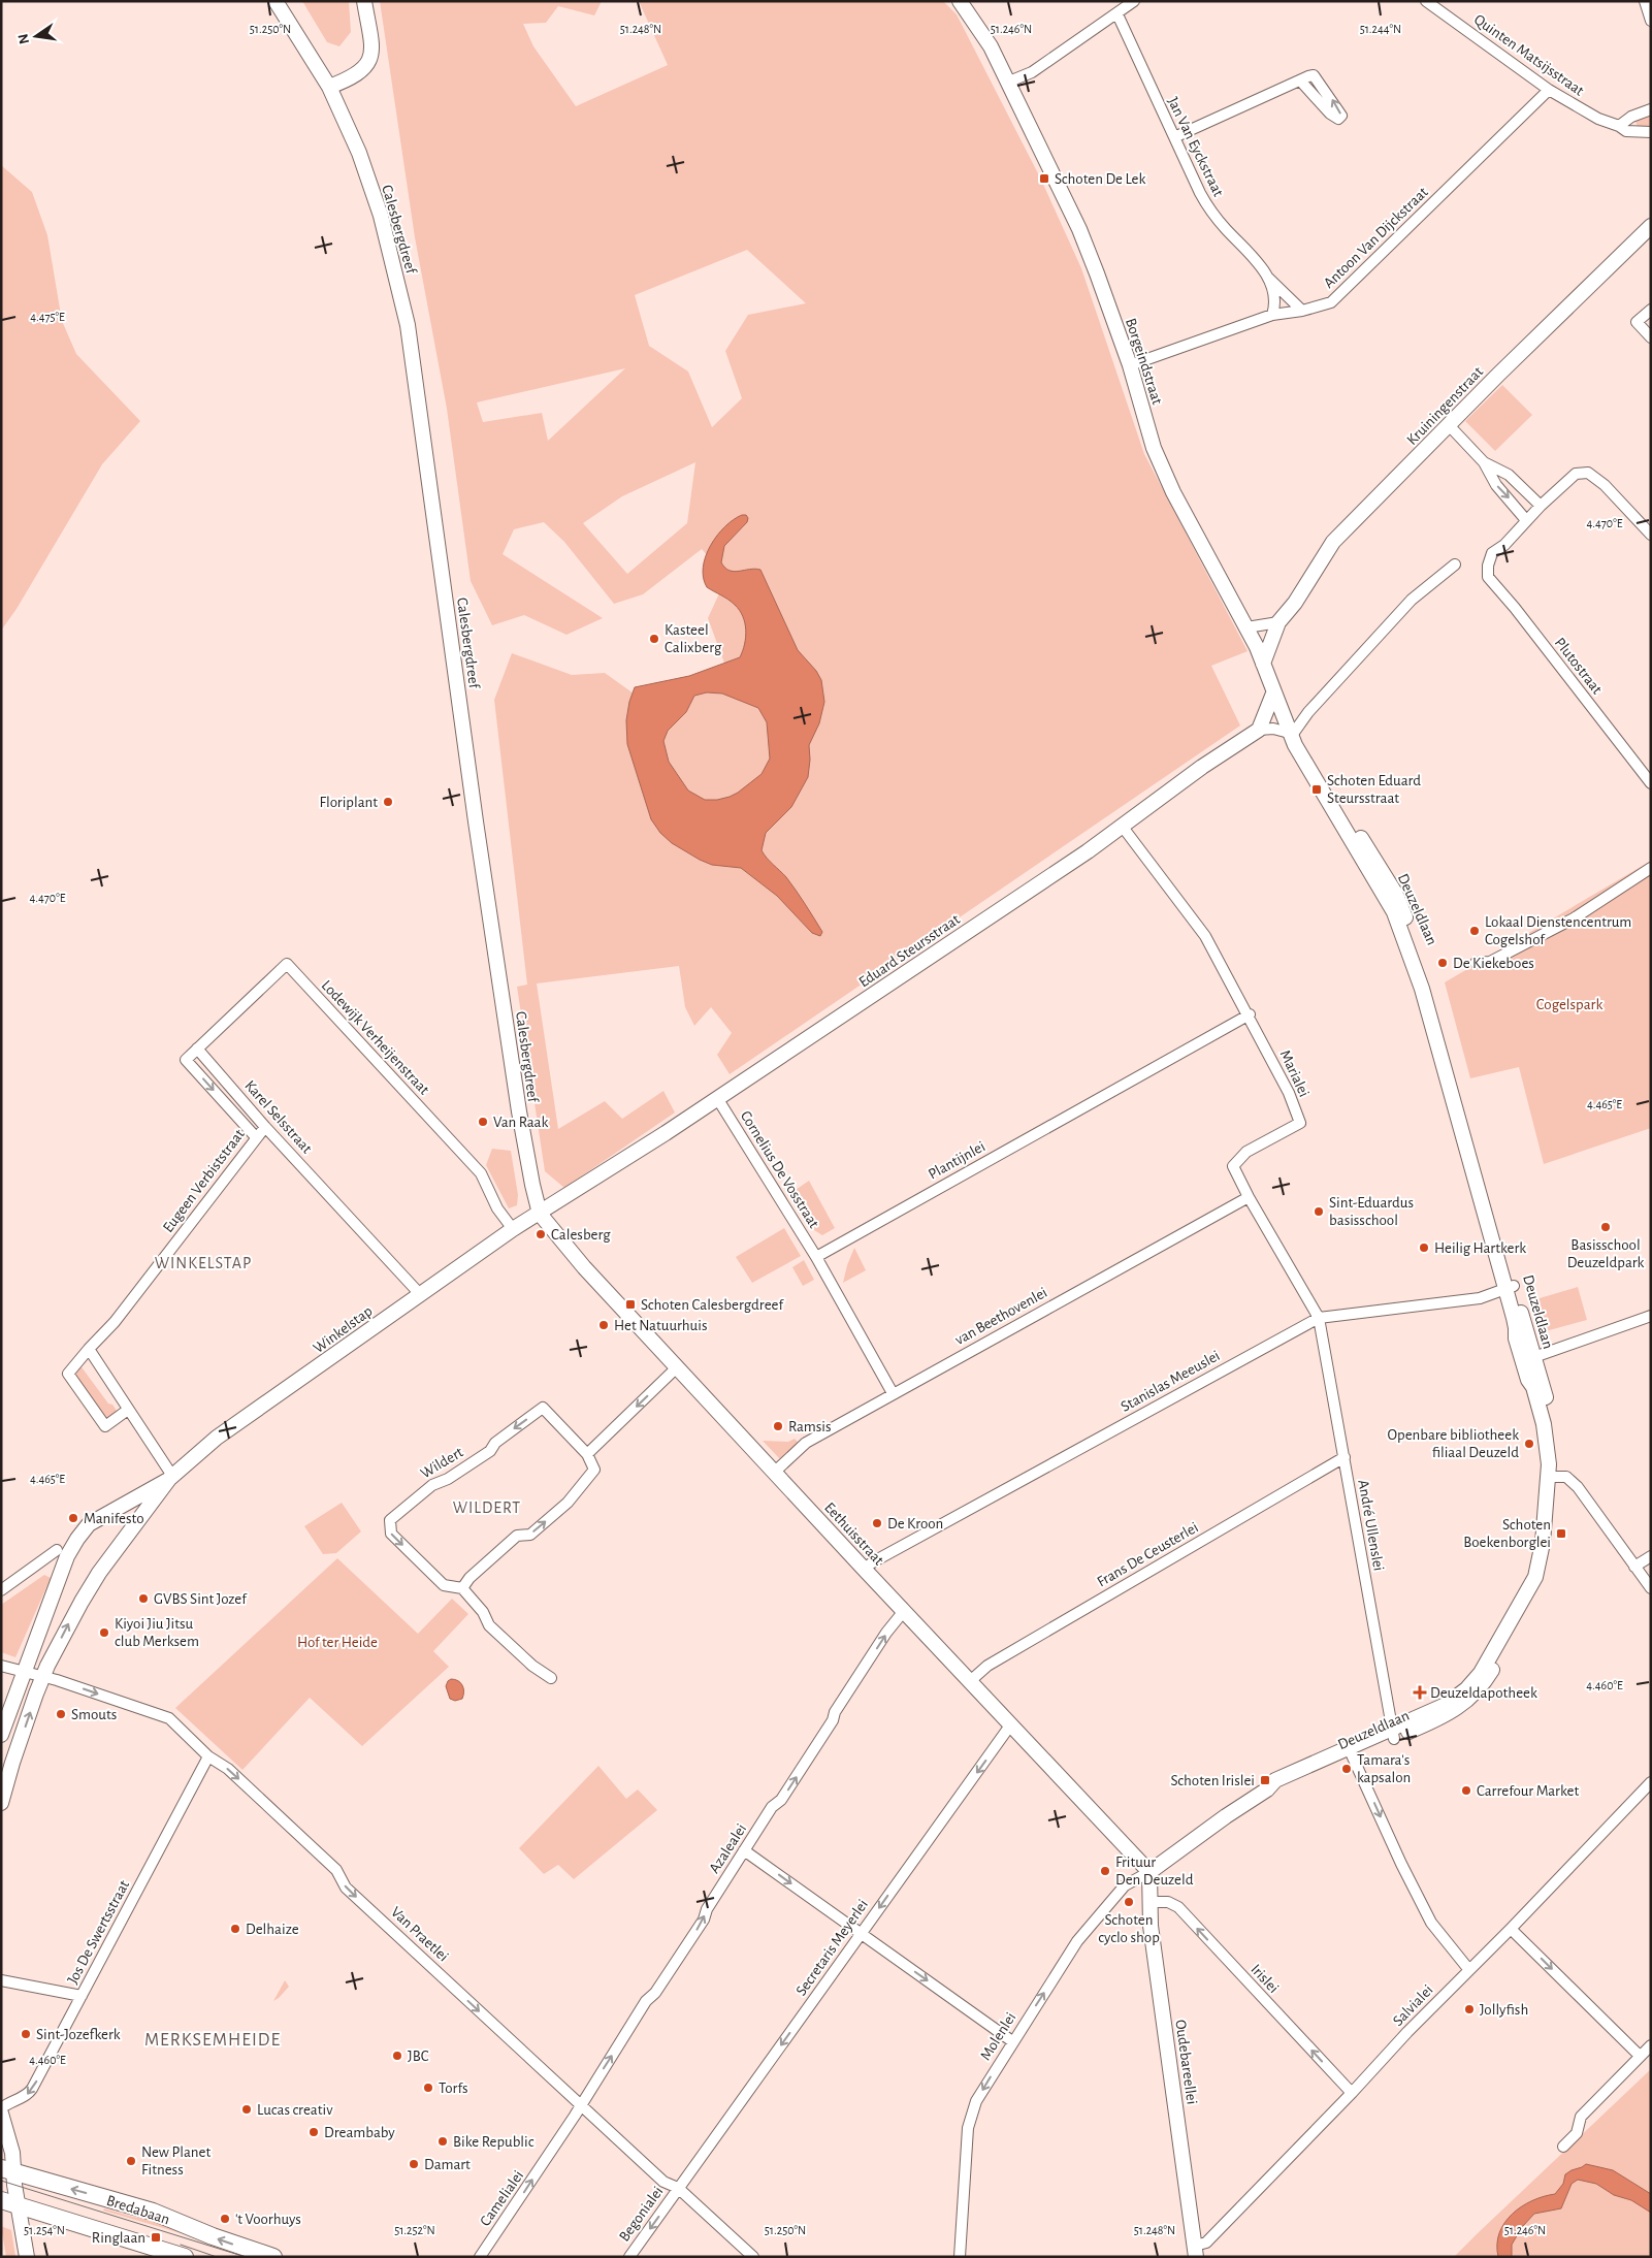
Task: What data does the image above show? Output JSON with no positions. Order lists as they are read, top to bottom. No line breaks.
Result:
{"streets":{"main road":["Bredabaan"],"street":["Quinten Matsijsstraat","Jan Van Eyckstraat","Calesbergdreef","Antoon Van Dijckstraat","Borgeindstraat","Kruiningenstraat","Plutostraat","Deuzeldlaan","Eduard Steursstraat","Lodewijk Verheijenstraat","Marialei","Karel Selsstraat","Plantijnlei","Cornelius De Vosstraat","Eugeen Verbiststraat","van Beethovenlei","Winkelstap","Stanislas Meeuslei","Wildert","André Ullenslei","Eethuisstraat","Frans De Ceusterlei","Azalealei","Jos De Swertsstraat","Van Praetlei","Secretaris Meyerlei","Irislei","Salvialei","Molenlei","Oudebareellei","Camelialei","Begonialei"]},"crossings":[["Quinten Matsijsstraat","Antoon Van Dijckstraat"],["Jan Van Eyckstraat","Antoon Van Dijckstraat"],["Calesbergdreef","Eduard Steursstraat"],["Calesbergdreef","Winkelstap"],["Calesbergdreef","Eethuisstraat"],["Antoon Van Dijckstraat","Borgeindstraat"],["Borgeindstraat","Kruiningenstraat"],["Borgeindstraat","Deuzeldlaan"],["Deuzeldlaan","Stanislas Meeuslei"],["Deuzeldlaan","André Ullenslei"],["Deuzeldlaan","Eethuisstraat"],["Deuzeldlaan","Molenlei"],["Deuzeldlaan","Oudebareellei"],["Eduard Steursstraat","Marialei"],["Eduard Steursstraat","Cornelius De Vosstraat"],["Eduard Steursstraat","Winkelstap"],["Eduard Steursstraat","Eethuisstraat"],["Lodewijk Verheijenstraat","Karel Selsstraat"],["Lodewijk Verheijenstraat","Winkelstap"],["Marialei","Plantijnlei"],["Marialei","van Beethovenlei"],["Marialei","Stanislas Meeuslei"],["Marialei","André Ullenslei"],["Karel Selsstraat","Eugeen Verbiststraat"],["Karel Selsstraat","Winkelstap"],["Plantijnlei","Cornelius De Vosstraat"],["van Beethovenlei","Eethuisstraat"],["Winkelstap","Eethuisstraat"],["Winkelstap","Van Praetlei"],["Stanislas Meeuslei","André Ullenslei"],["Stanislas Meeuslei","Eethuisstraat"],["André Ullenslei","Frans De Ceusterlei"],["Eethuisstraat","Frans De Ceusterlei"],["Eethuisstraat","Azalealei"],["Eethuisstraat","Secretaris Meyerlei"],["Eethuisstraat","Molenlei"],["Eethuisstraat","Oudebareellei"],["Azalealei","Van Praetlei"],["Azalealei","Camelialei"],["Jos De Swertsstraat","Van Praetlei"],["Van Praetlei","Secretaris Meyerlei"],["Van Praetlei","Camelialei"],["Van Praetlei","Begonialei"],["Secretaris Meyerlei","Begonialei"],["Irislei","Salvialei"],["Irislei","Oudebareellei"],["Salvialei","Oudebareellei"],["Molenlei","Oudebareellei"]],"one_way":["Azalealei","Van Praetlei","Secretaris Meyerlei","Irislei","Camelialei","Begonialei"],"districts":["WINKELSTAP","WILDERT","MERKSEMHEIDE"],"parks":["Cogelspark","Hof ter Heide"],"places":{"transit":["Schoten De Lek","Schoten Eduard Steursstraat","Schoten Calesbergdreef","Schoten Boekenborglei","Schoten Irislei","Ringlaan"],"other":["Kasteel Calixberg","Floriplant","Lokaal Dienstencentrum Cogelshof","De Kiekeboes","Van Raak","Sint-Eduardus basisschool","Basisschool Deuzeldpark","Calesberg","Heilig Hartkerk","Het Natuurhuis","Ramsis","Openbare bibliotheek filiaal Deuzeld","Manifesto","De Kroon","GVBS Sint Jozef","Kiyoi Jiu Jitsu club Merksem","Smouts","Tamara's kapsalon","Carrefour Market","Frituur Den Deuzeld","Schoten cyclo shop","Delhaize","Jollyfish","Sint-Jozefkerk","JBC","Torfs","Lucas creativ","Dreambaby","Bike Republic","New Planet Fitness","Damart","'t Voorhuys"],"health":["Deuzeldapotheek"]},"north":"left","coordinates":["51.250°N","51.248°N","51.246°N","51.244°N","4.475°E","4.470°E","4.465°E","4.460°E","51.254°N","51.252°N"]}
